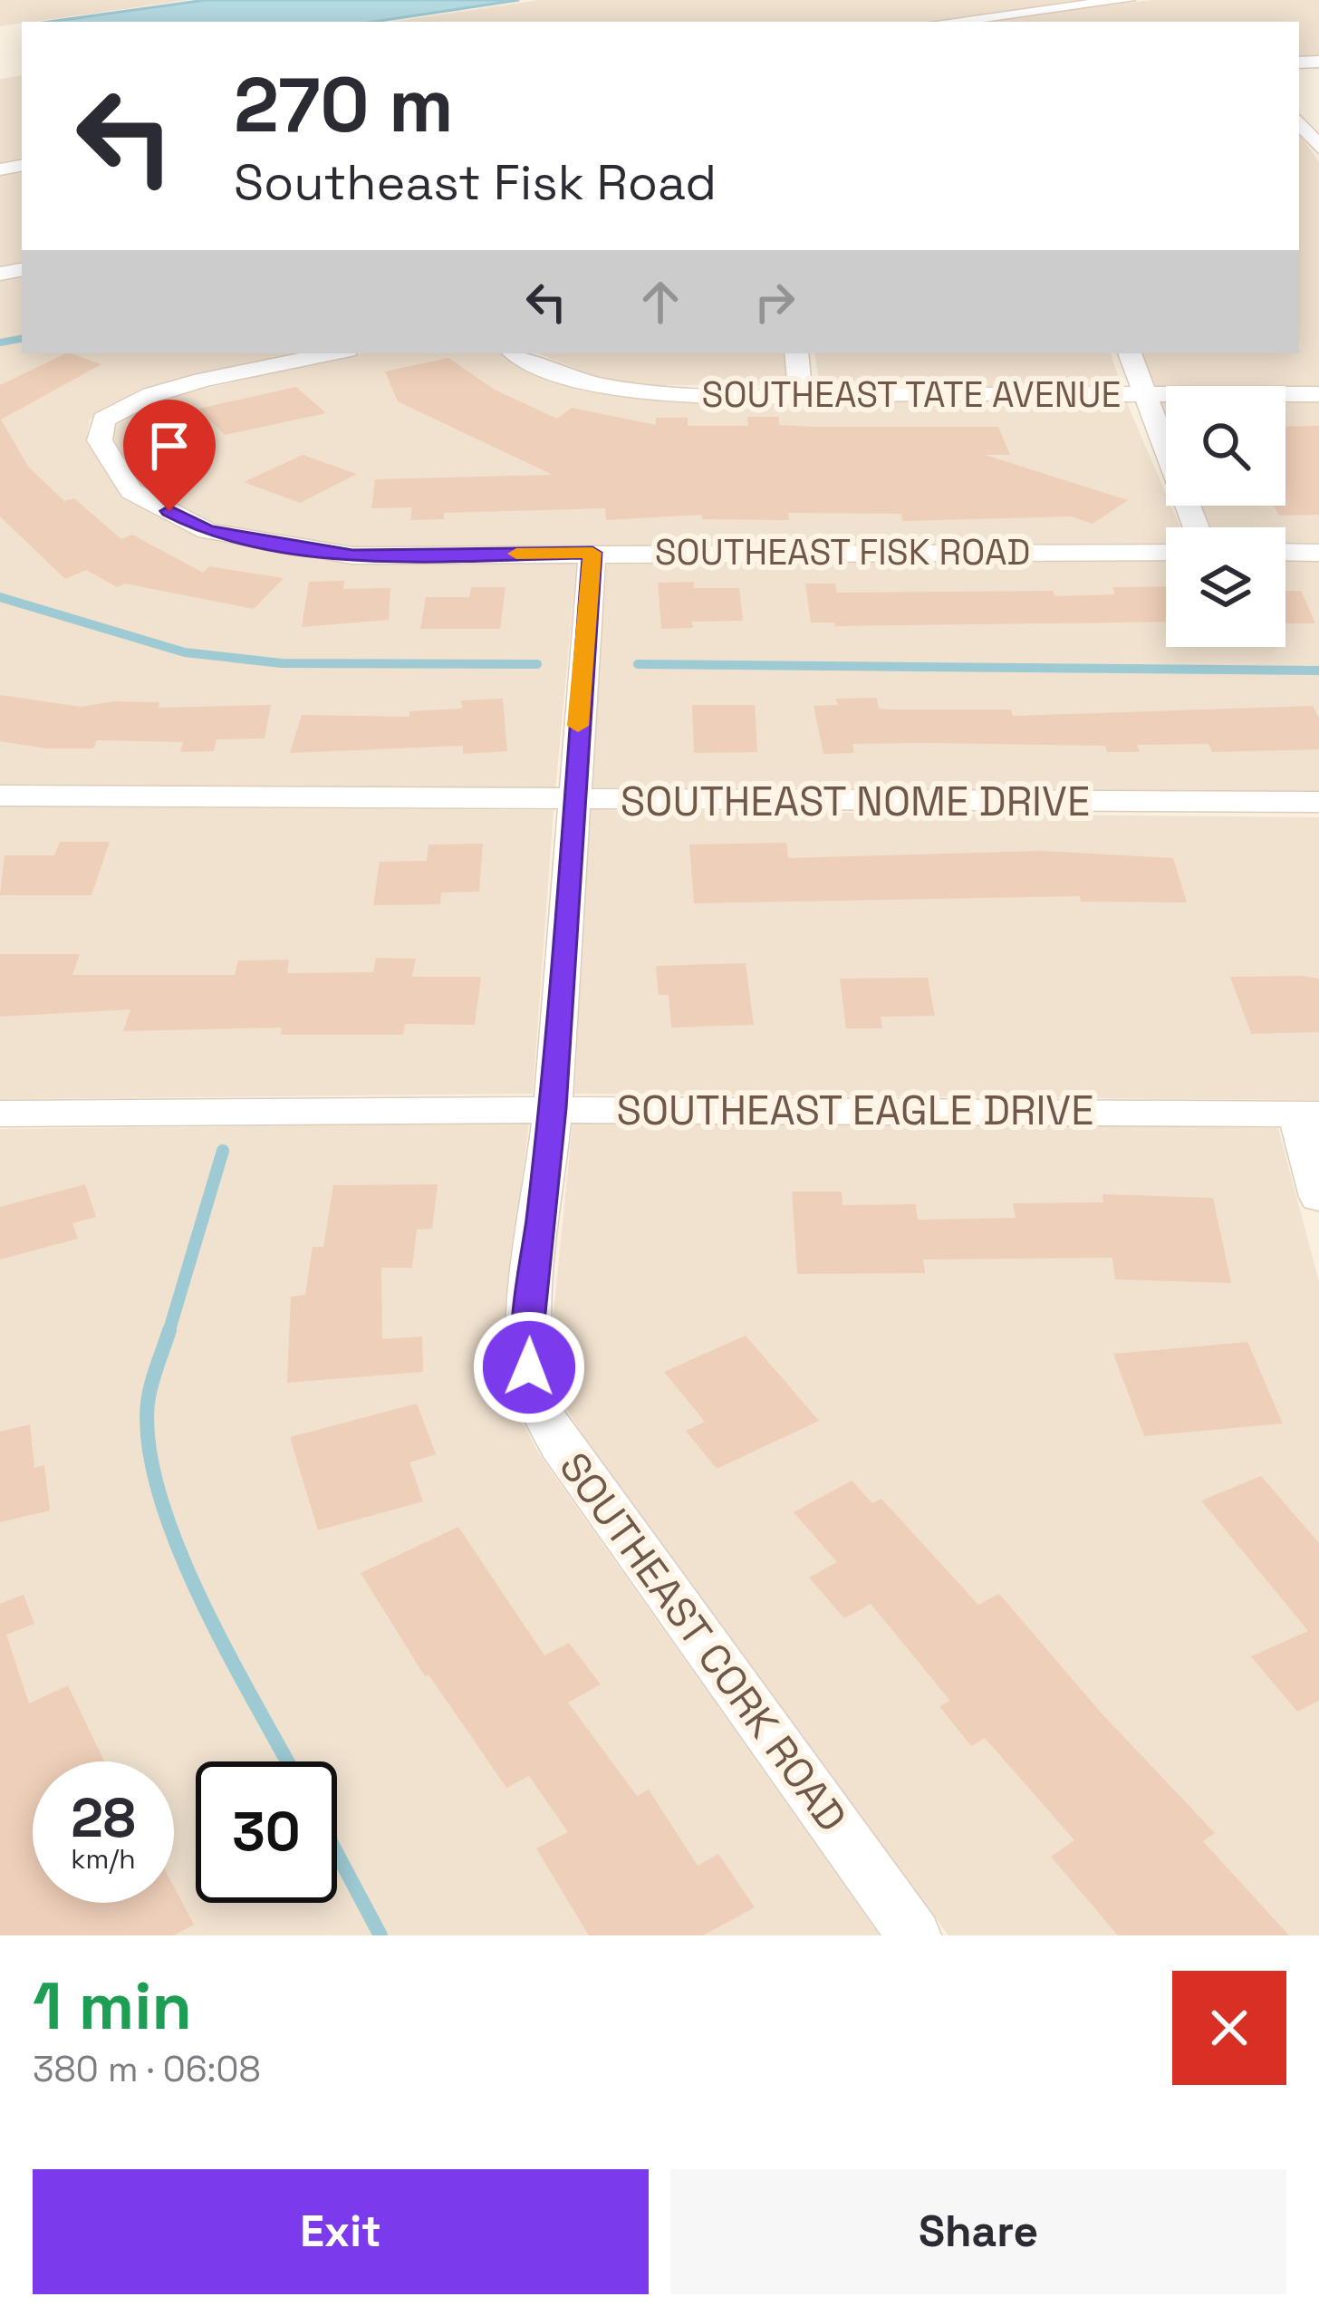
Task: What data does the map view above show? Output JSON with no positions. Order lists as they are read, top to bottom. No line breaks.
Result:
{"streets":{"street":["SOUTHEAST TATE AVENUE","SOUTHEAST FISK ROAD","SOUTHEAST NOME DRIVE","SOUTHEAST EAGLE DRIVE","SOUTHEAST CORK ROAD"]},"crossings":[["SOUTHEAST FISK ROAD","SOUTHEAST CORK ROAD"],["SOUTHEAST NOME DRIVE","SOUTHEAST CORK ROAD"],["SOUTHEAST EAGLE DRIVE","SOUTHEAST CORK ROAD"]],"page":{"turn":["270 m","Southeast Fisk Road"],"speed":"28 km/h","limit":"30","heading":["1 min","380 m · 06:08"],"buttons":["Exit","Share"]}}
